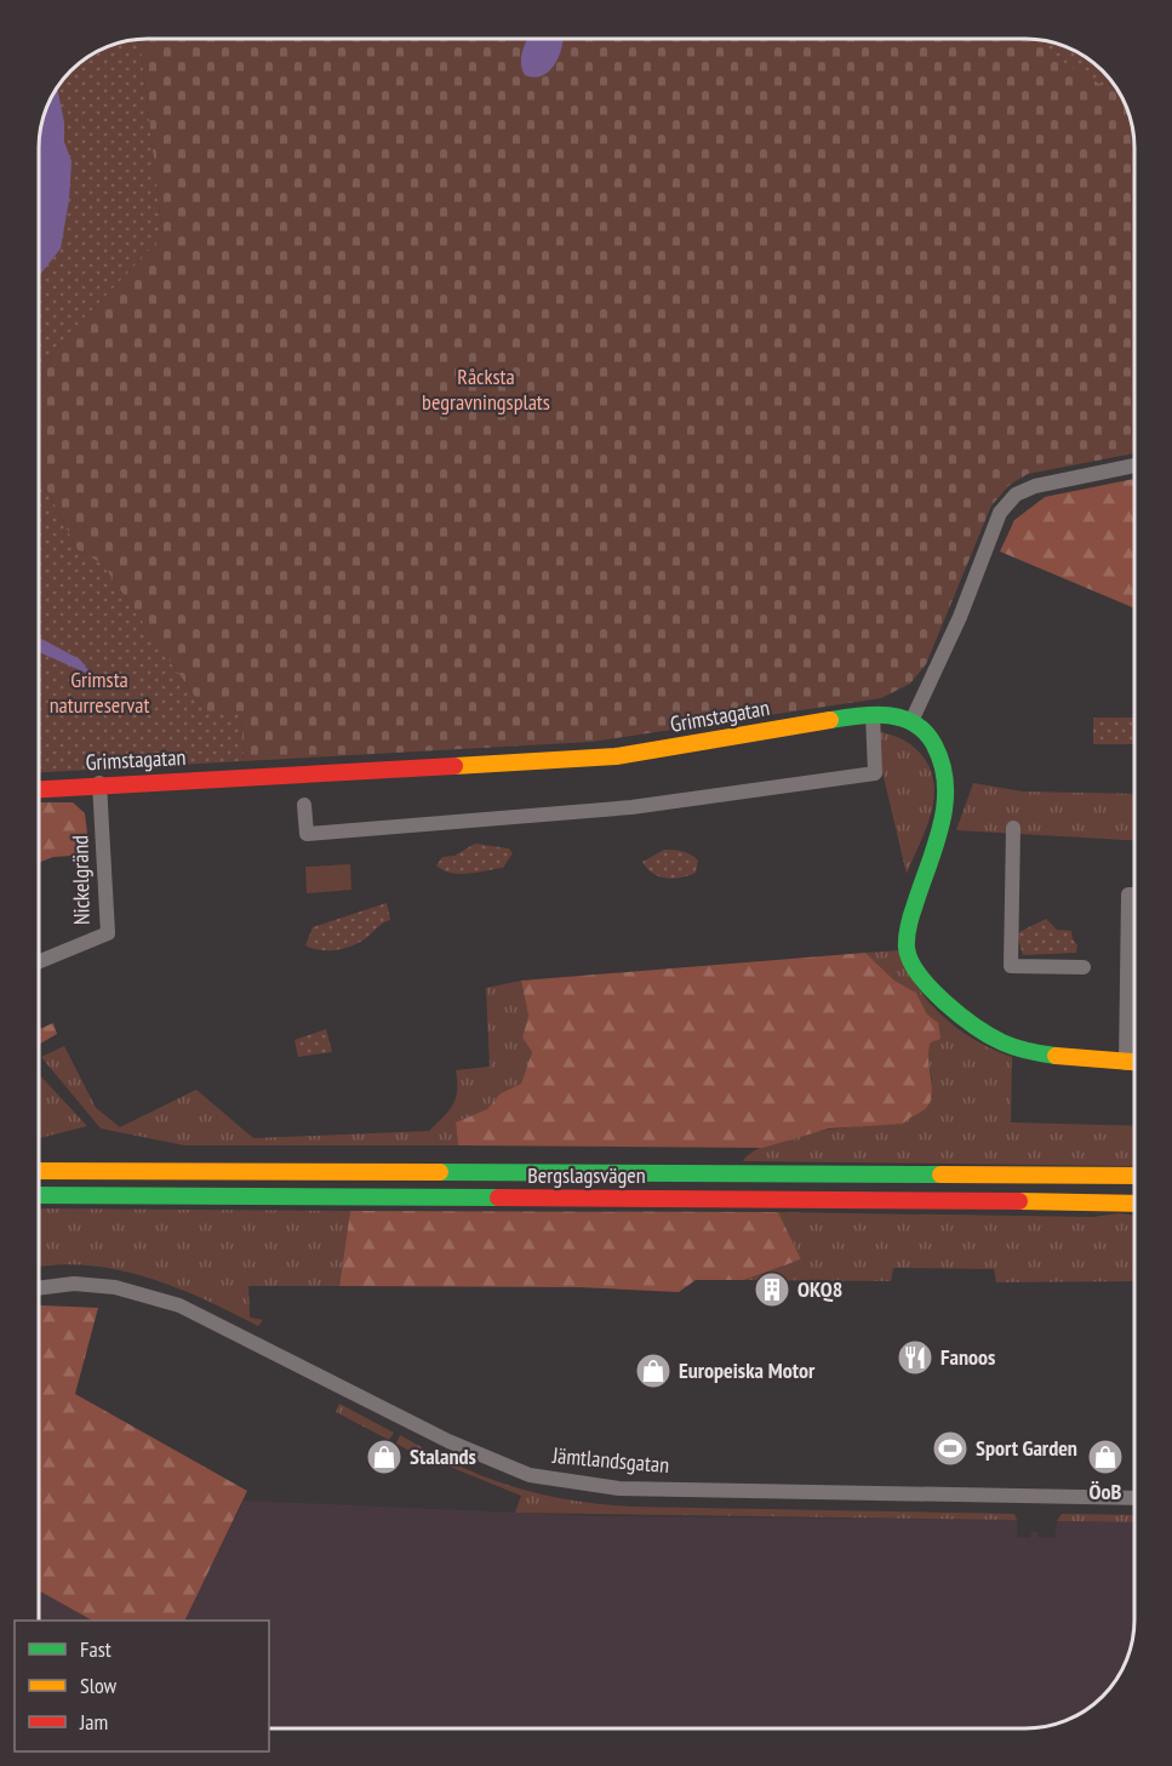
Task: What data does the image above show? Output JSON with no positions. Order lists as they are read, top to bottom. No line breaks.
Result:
{"streets":{"main road":["Grimstagatan","Bergslagsvägen"],"street":["Nickelgränd","Jämtlandsgatan"]},"crossings":[["Grimstagatan","Nickelgränd"]],"parks":["Råcksta begravningsplats","Grimsta naturreservat"],"places":{"building":["OKQ8"],"restaurant":["Fanoos"],"shop":["Europeiska Motor","Stalands","ÖoB"],"sports":["Sport Garden"]},"legend":["Fast","Slow","Jam"]}
